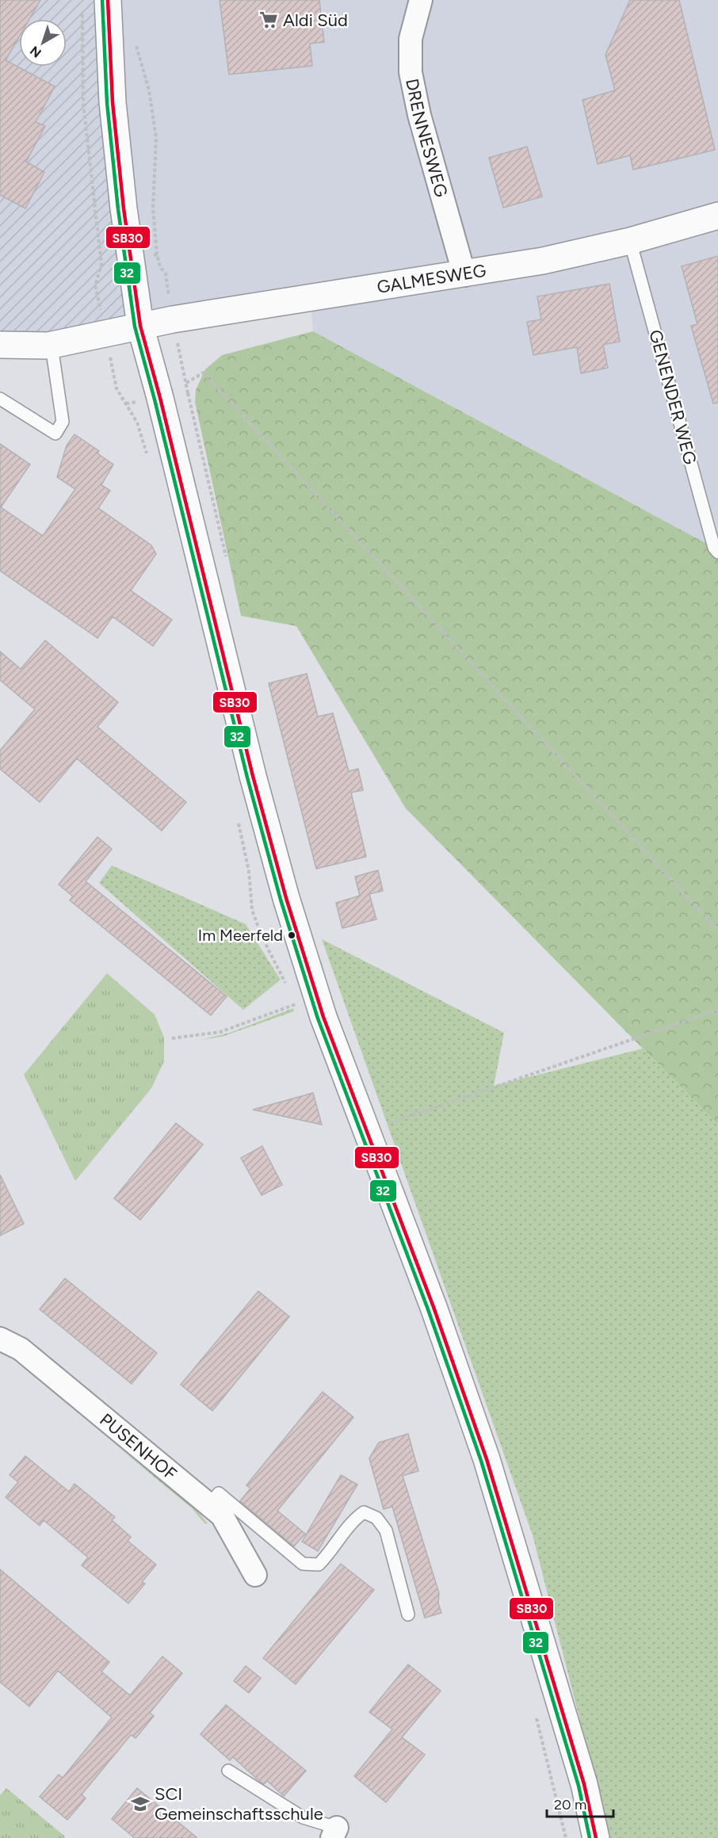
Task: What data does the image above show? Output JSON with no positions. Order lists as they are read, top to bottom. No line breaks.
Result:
{"streets":{"main road":["GALMESWEG"],"street":["DRENNESWEG","PUSENHOF"],"lane":["GENENDER WEG"]},"crossings":[["DRENNESWEG","GALMESWEG"],["GALMESWEG","GENENDER WEG"]],"places":{"supermarket":["Aldi Süd"],"other":["Im Meerfeld"],"school or university":["SCI Gemeinschaftsschule"]},"lines":["transit line SB30","transit line 32"],"scale_bar":"20 m","north":"bottom left"}
